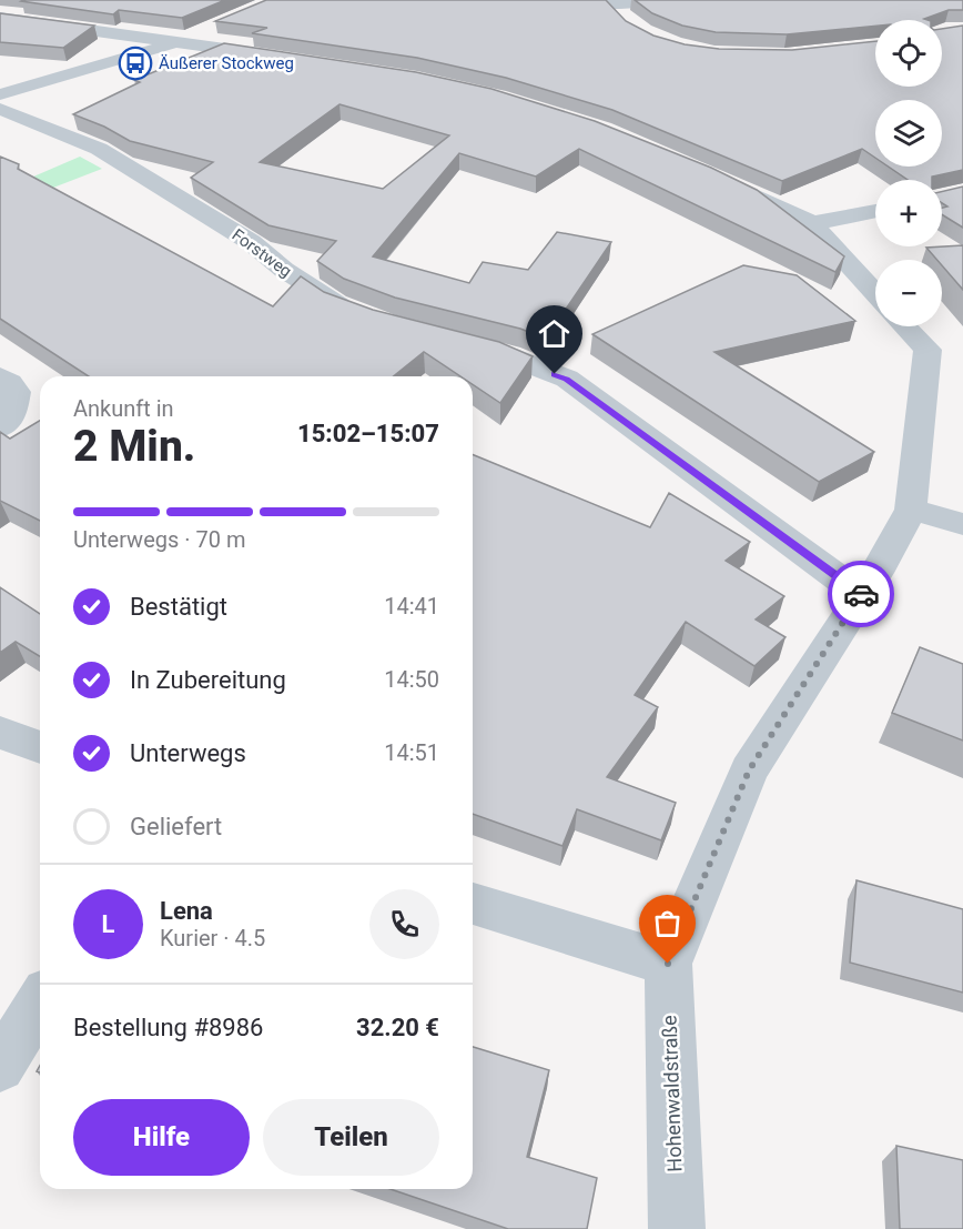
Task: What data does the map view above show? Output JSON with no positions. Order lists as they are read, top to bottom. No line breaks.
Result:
{"streets":{"street":["Forstweg","Hohenwaldstraße"]},"places":{"bus stop":["Äußerer Stockweg"]},"page":{"map_buttons":["+","−"],"heading":["2 Min.","Ankunft in","15:02–15:07"],"panel":["Lena","Kurier · 4.5","Bestellung #8986","32.20 €"],"bar":"Unterwegs · 70 m","list":[["Bestätigt","14:41"],["In Zubereitung","14:50"],["Unterwegs","14:51"],"Geliefert"],"round":"L","buttons":["Hilfe","Teilen"]}}
